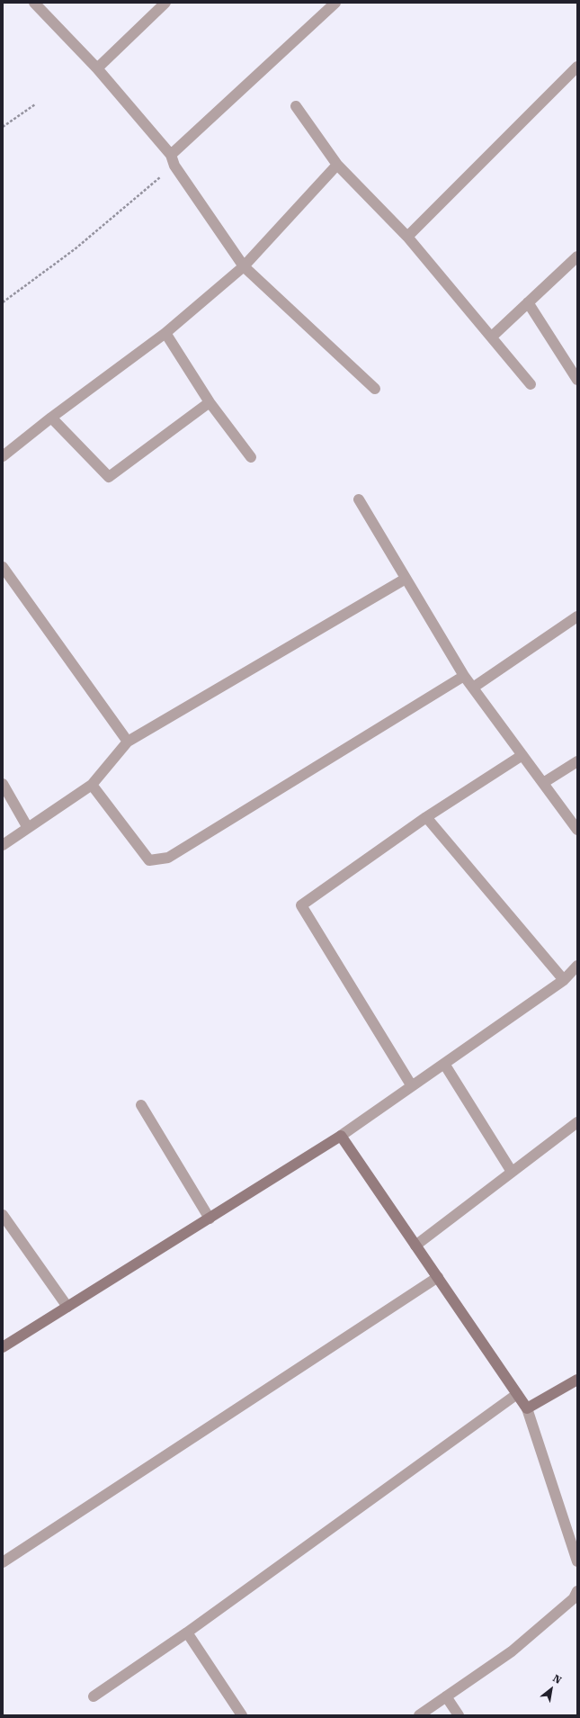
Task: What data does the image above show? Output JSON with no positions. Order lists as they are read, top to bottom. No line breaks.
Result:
{"north":"top right"}
